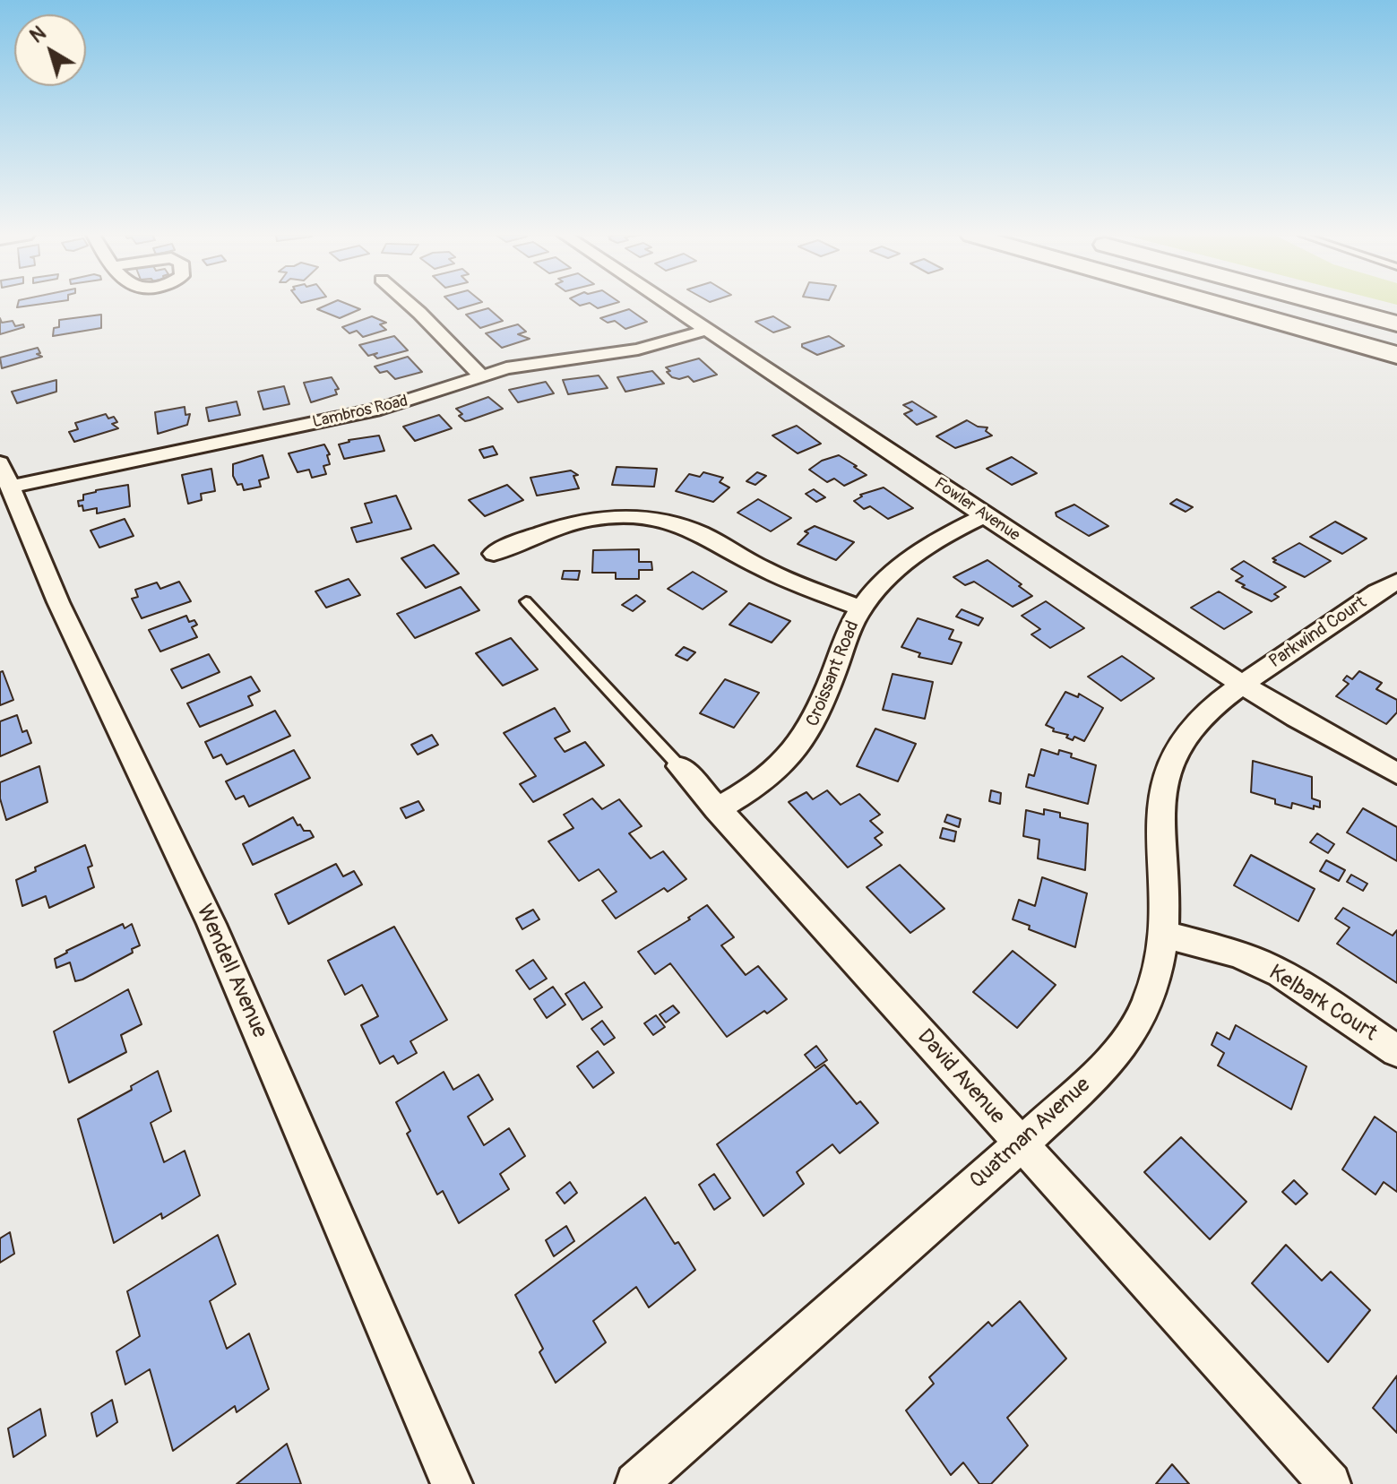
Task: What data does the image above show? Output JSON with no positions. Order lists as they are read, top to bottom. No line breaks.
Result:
{"streets":{"street":["Lambros Road","Fowler Avenue","Parkwind Court","Croissant Road","Wendell Avenue","Kelbark Court","David Avenue","Quatman Avenue"]},"crossings":[["Lambros Road","Fowler Avenue"],["Lambros Road","Wendell Avenue"],["Fowler Avenue","Parkwind Court"],["Fowler Avenue","Croissant Road"],["Fowler Avenue","Quatman Avenue"],["Parkwind Court","Quatman Avenue"],["Croissant Road","David Avenue"],["Kelbark Court","Quatman Avenue"],["David Avenue","Quatman Avenue"]],"north":"top left"}
